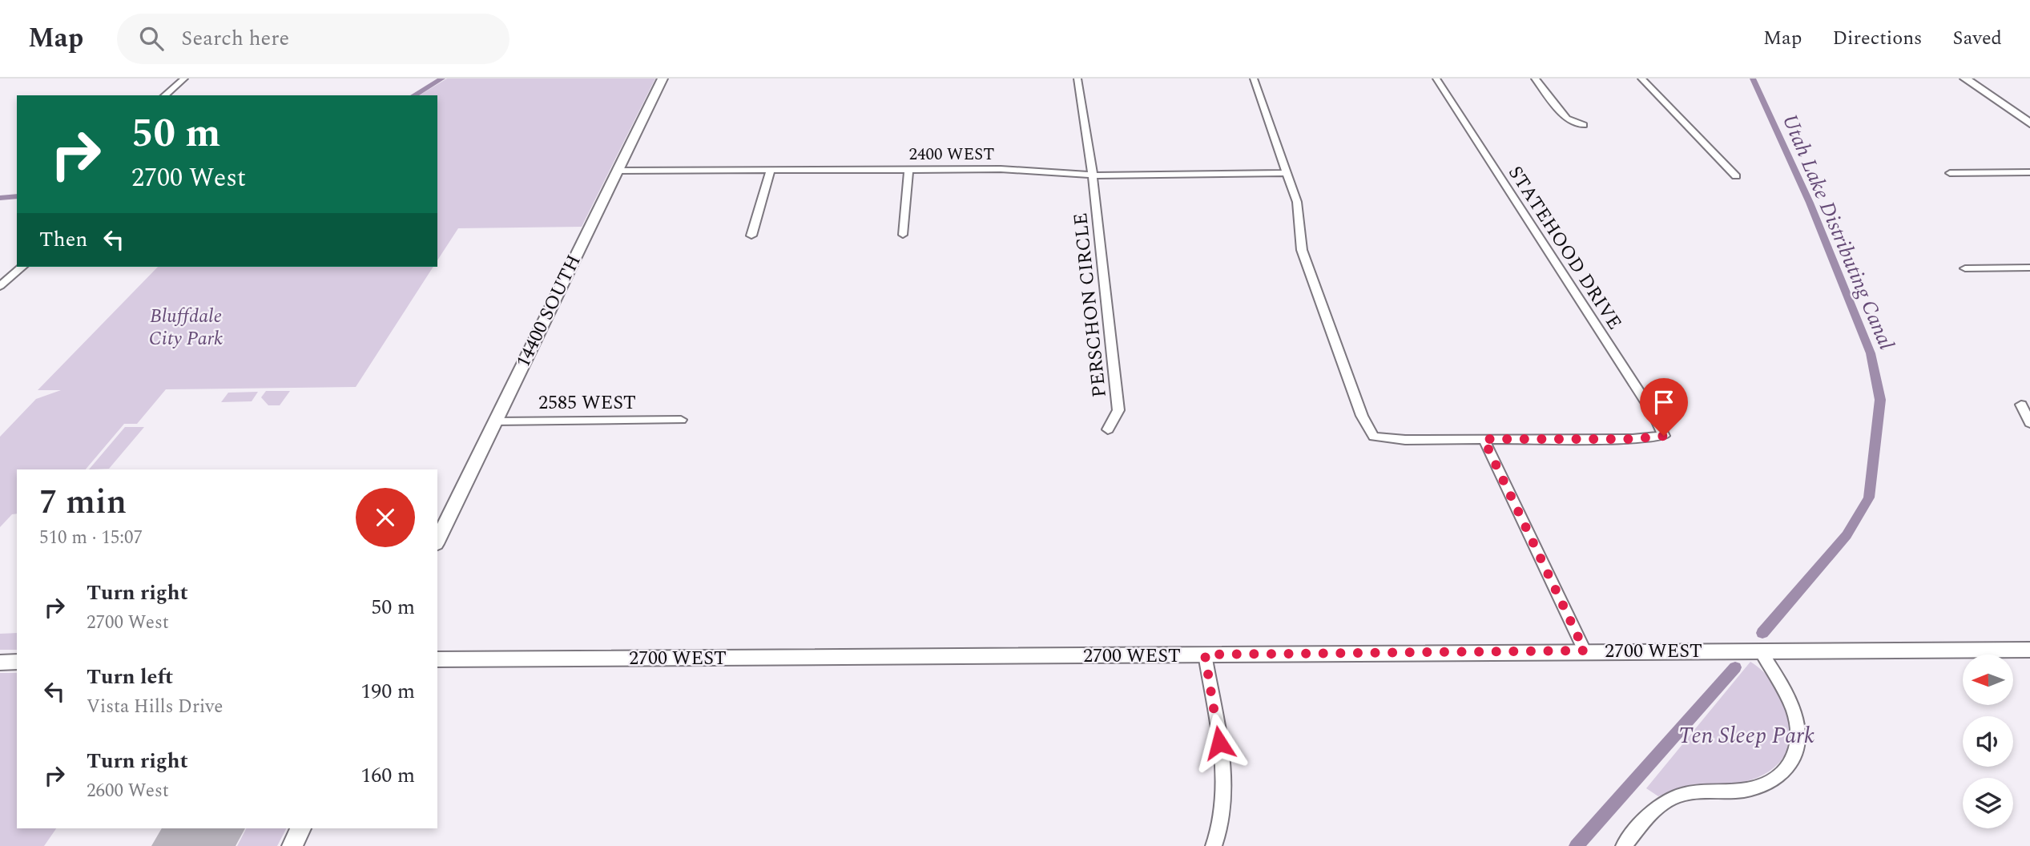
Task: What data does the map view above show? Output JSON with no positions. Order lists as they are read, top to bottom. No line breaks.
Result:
{"streets":{"main road":["14400 SOUTH"],"street":["2400 WEST","STATEHOOD DRIVE","PERSCHON CIRCLE","2585 WEST","2700 WEST"]},"crossings":[["2400 WEST","PERSCHON CIRCLE"],["2400 WEST","14400 SOUTH"],["14400 SOUTH","2585 WEST"]],"water":["Utah Lake Distributing Canal"],"parks":["Bluffdale City Park","Ten Sleep Park"],"north":"left","page":{"header":"Map","search":"Search here","nav":["Map","Directions","Saved"],"turn":["50 m","2700 West"],"then":"Then","heading":["7 min","510 m · 15:07"],"list":[{"name":"Turn right","note":"2700 West","value":"50 m"},{"name":"Turn left","note":"Vista Hills Drive","value":"190 m"},{"name":"Turn right","note":"2600 West","value":"160 m"}]}}
